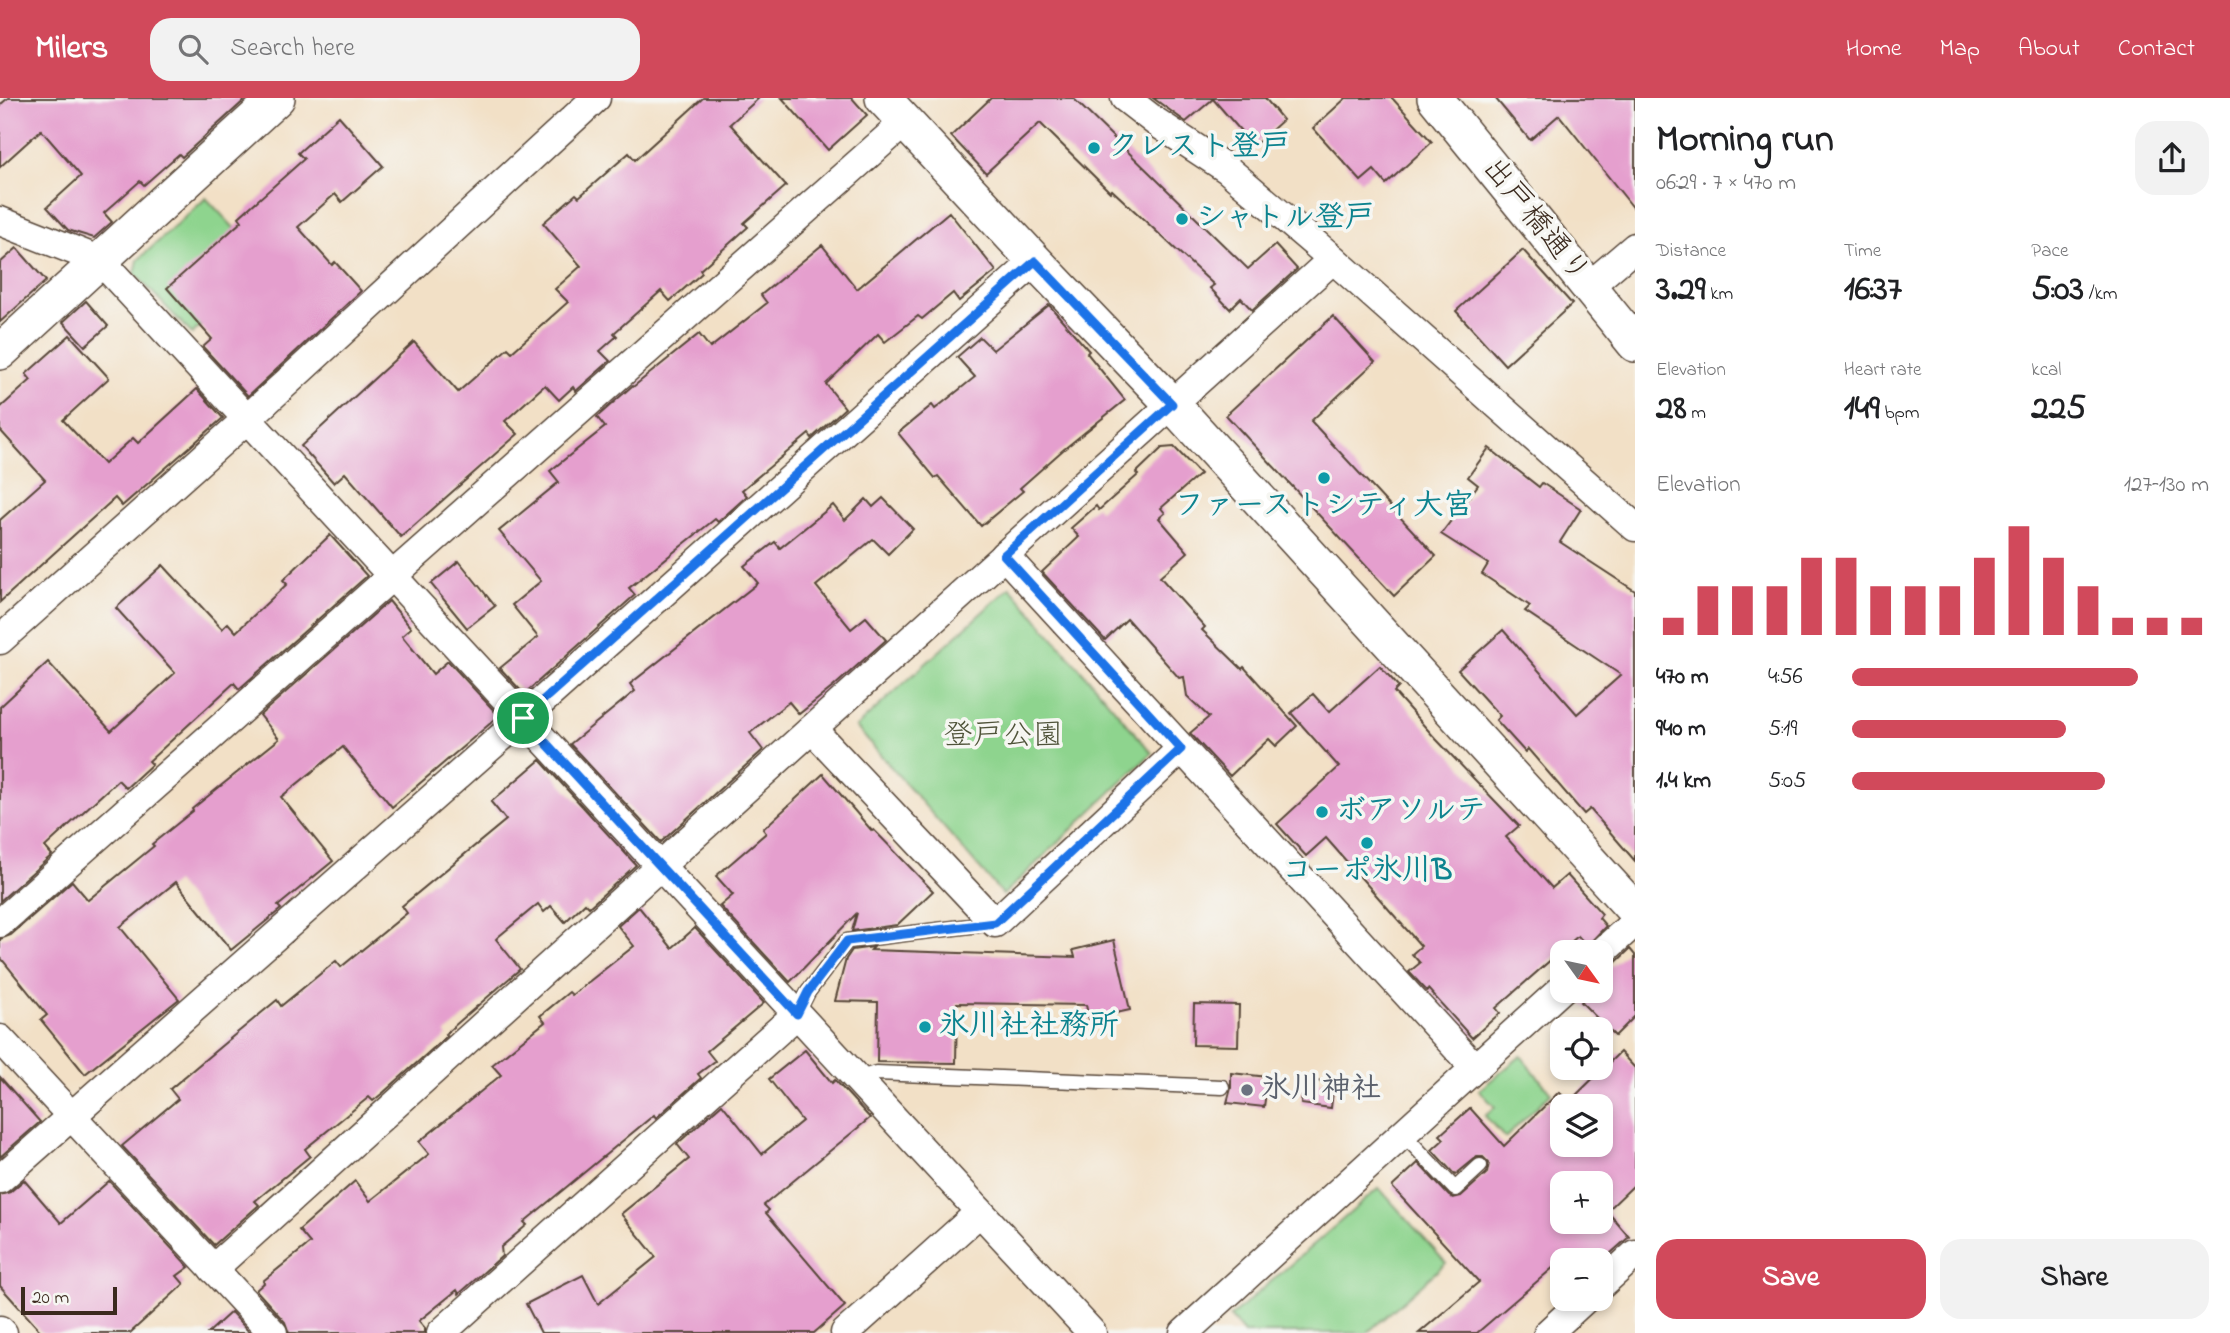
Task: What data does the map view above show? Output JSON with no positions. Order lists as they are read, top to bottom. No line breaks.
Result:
{"streets":{"street":["出戸橋通り"]},"parks":["登戸公園"],"places":["クレスト登戸","シャトル登戸","ファーストシティ大宮","ボアソルテ","コーポ氷川B","氷川社社務所","氷川神社"],"scale_bar":"20 m","north":"bottom right","page":{"header":"Milers","search":"Search here","nav":["Home","Map","About","Contact"],"heading":["Morning run","06:29 · 7 × 470 m"],"stats":[["Distance","3.29 km"],["Time","16:37"],["Pace","5:03 /km"],["Elevation","28 m"],["Heart rate","149 bpm"],["kcal","225"]],"chart":["Elevation","127–130 m"],"list":[{"name":"470 m","note":"4:56"},{"name":"940 m","note":"5:19"},{"name":"1.4 km","note":"5:05"}],"map_buttons":["+","−"],"buttons":["Save","Share"],"scale":"20 m"}}
